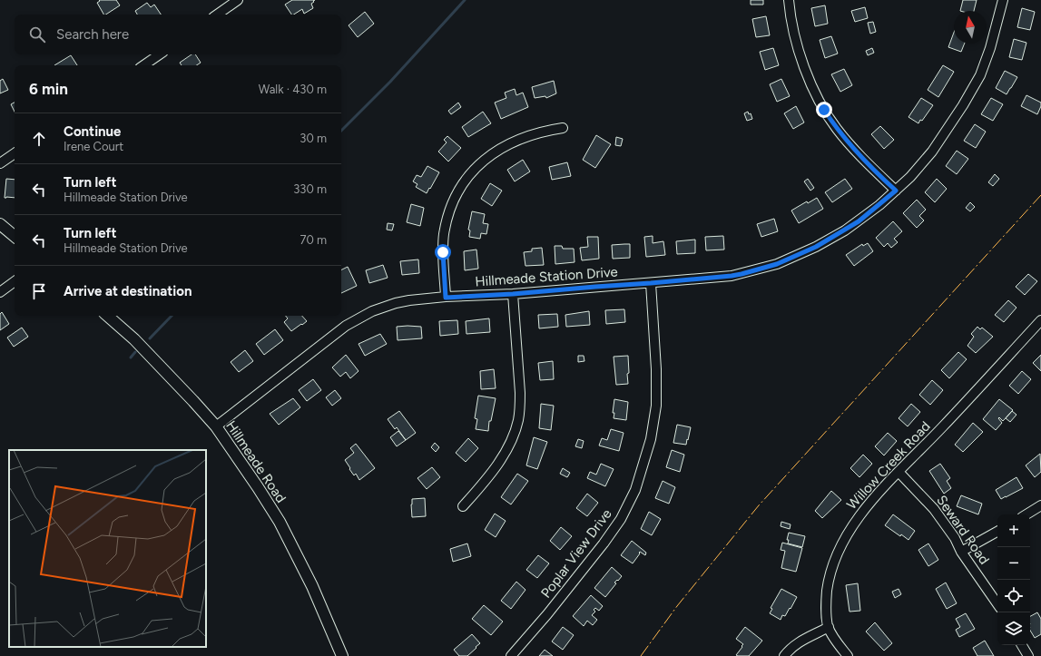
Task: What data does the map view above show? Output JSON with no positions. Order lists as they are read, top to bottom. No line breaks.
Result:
{"streets":{"street":["Hillmeade Station Drive","Hillmeade Road","Willow Creek Road","Seward Road","Poplar View Drive"]},"crossings":[["Hillmeade Station Drive","Hillmeade Road"],["Hillmeade Station Drive","Poplar View Drive"],["Willow Creek Road","Seward Road"]],"north":"top","page":{"search":"Search here","heading":["6 min","Walk · 430 m"],"list":[["Continue","Irene Court","30 m"],["Turn left","Hillmeade Station Drive","330 m"],["Turn left","Hillmeade Station Drive","70 m"],"Arrive at destination"],"map_buttons":["+","−"]}}
